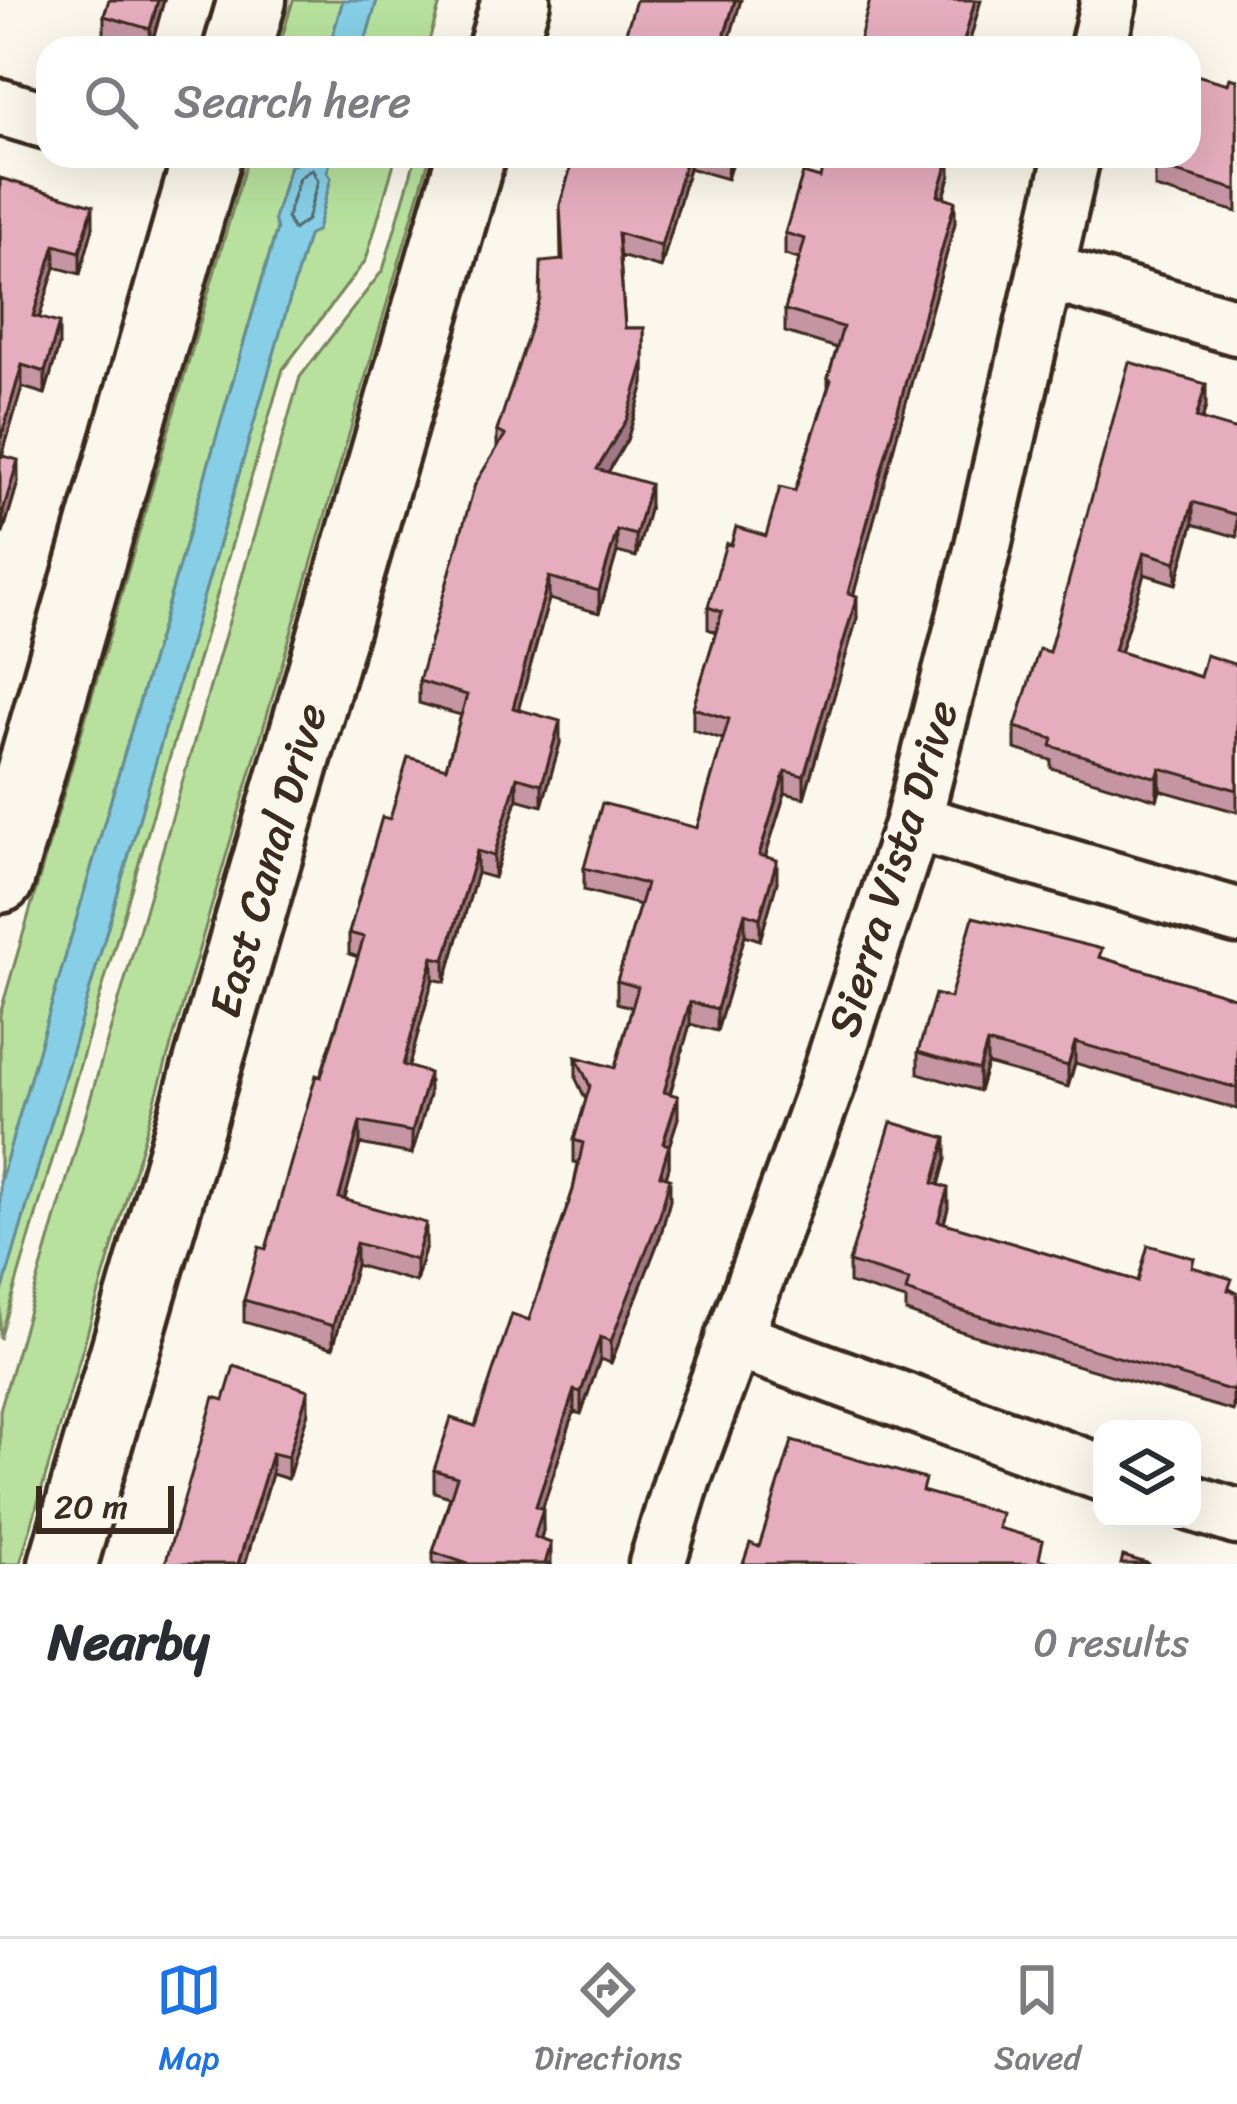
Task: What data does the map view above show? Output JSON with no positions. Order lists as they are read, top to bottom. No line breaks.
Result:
{"streets":{"main road":["East Canal Drive"],"street":["Sierra Vista Drive"]},"scale_bar":"20 m","page":{"search":"Search here","scale":"20 m","heading":["Nearby","0 results"],"nav":["Map","Directions","Saved"]}}
